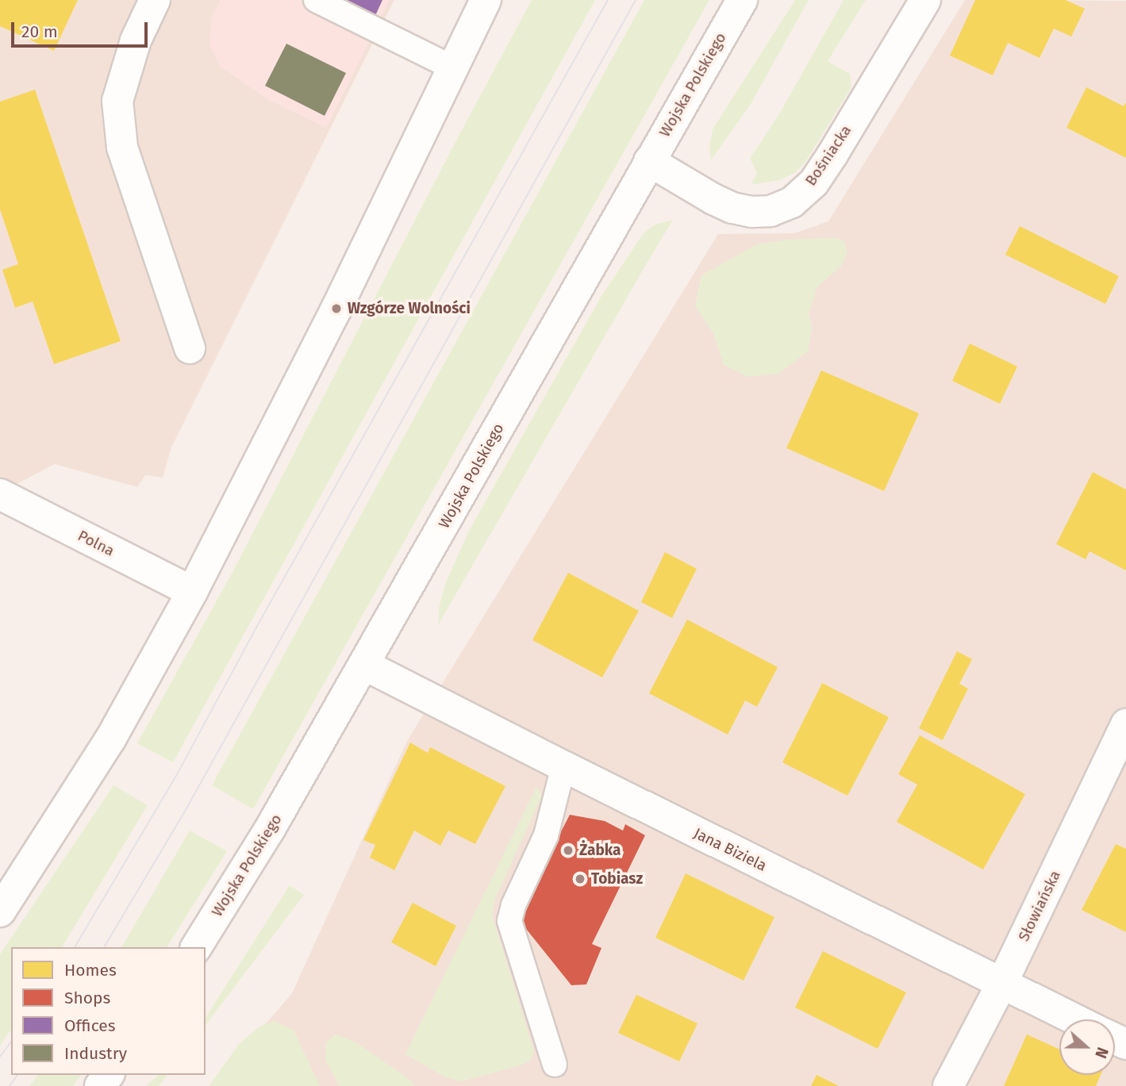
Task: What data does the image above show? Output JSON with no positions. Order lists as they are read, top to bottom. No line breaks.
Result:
{"streets":{"street":["Wojska Polskiego","Bośniacka","Polna","Jana Biziela","Słowiańska"]},"crossings":[["Wojska Polskiego","Bośniacka"],["Wojska Polskiego","Jana Biziela"],["Jana Biziela","Słowiańska"]],"places":["Wzgórze Wolności","Żabka","Tobiasz"],"legend":["Homes","Shops","Offices","Industry"],"scale_bar":"20 m","north":"right"}
